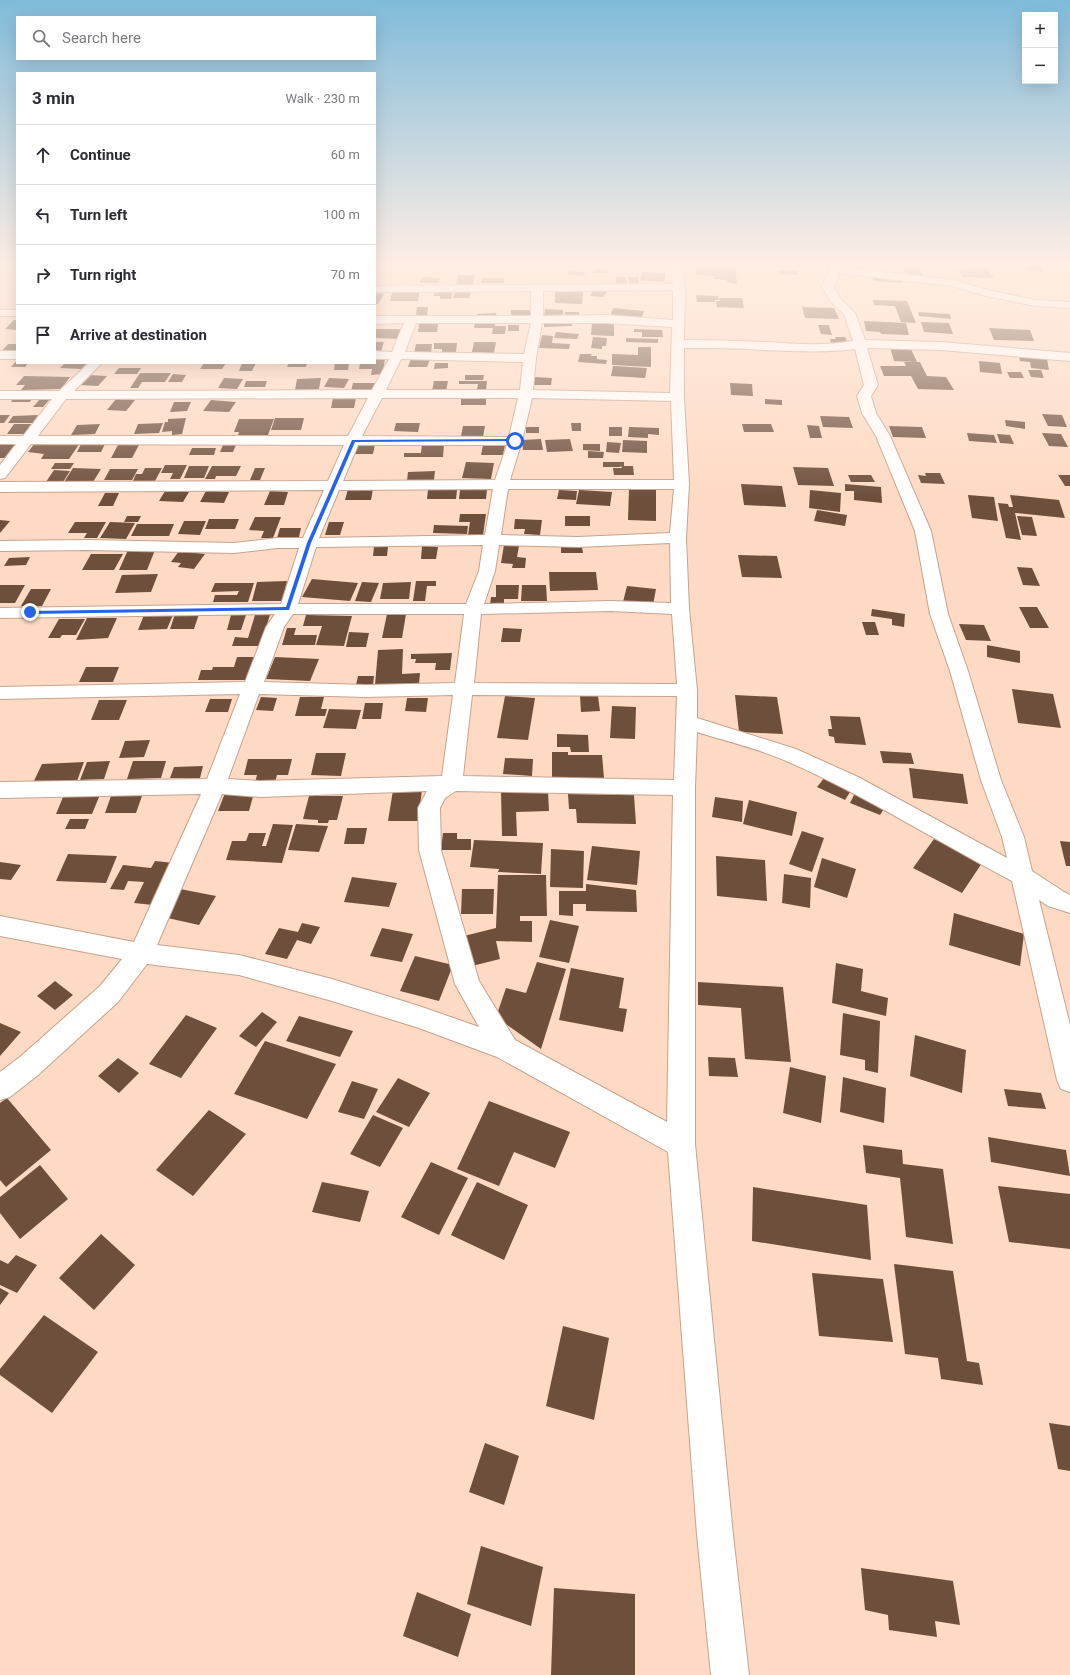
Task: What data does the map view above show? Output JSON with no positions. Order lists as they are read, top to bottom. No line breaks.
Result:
{"page":{"map_buttons":["+","−"],"search":"Search here","heading":["3 min","Walk · 230 m"],"list":[["Continue","60 m"],["Turn left","100 m"],["Turn right","70 m"],"Arrive at destination"]}}
